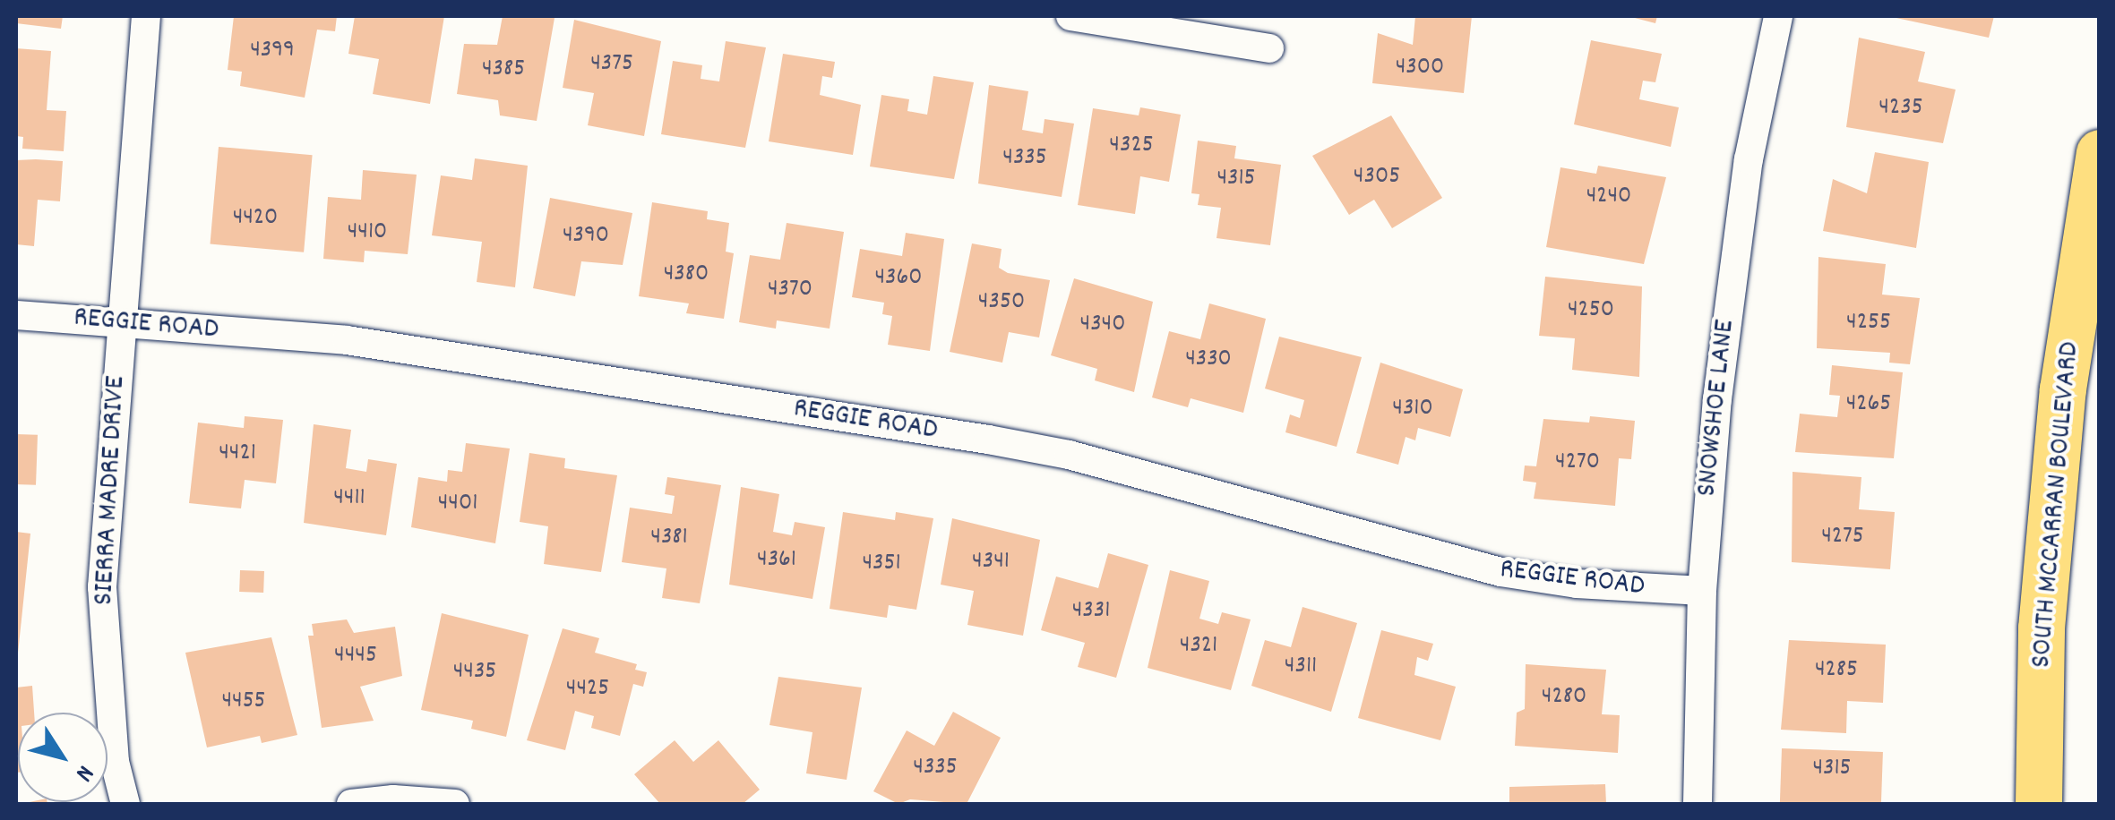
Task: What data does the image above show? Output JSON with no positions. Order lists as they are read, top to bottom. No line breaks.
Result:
{"streets":{"main road":["SOUTH MCCARRAN BOULEVARD"],"street":["REGGIE ROAD","SNOWSHOE LANE","SIERRA MADRE DRIVE"]},"crossings":[["REGGIE ROAD","SNOWSHOE LANE"],["REGGIE ROAD","SIERRA MADRE DRIVE"]],"house_numbers":["4399","4375","4300","4385","4235","4325","4335","4305","4315","4240","4420","4410","4390","4380","4360","4370","4350","4250","4255","4340","4330","4265","4310","4421","4270","4411","4401","4275","4381","4361","4341","4351","4331","4321","4445","4311","4285","4435","4425","4280","4455","4335","4315"],"north":"bottom right"}
